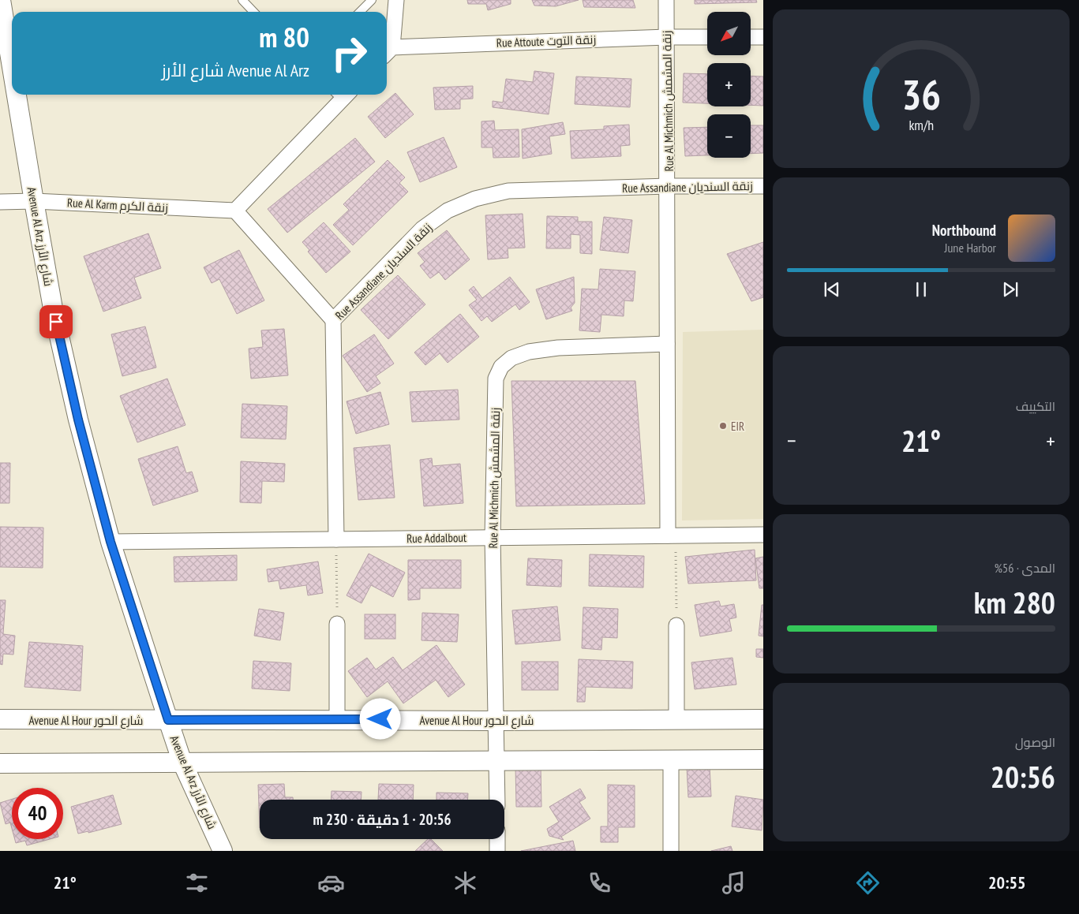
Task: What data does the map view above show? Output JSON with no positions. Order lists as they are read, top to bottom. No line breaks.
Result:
{"streets":{"street":["Rue Attoute زنقة التوت","Rue Al Michmich زنقة المشمش","Rue Assandiane زنقة السنديان","Rue Al Karm زنقة الكرم","Avenue Al Arz شارع الأرز","Rue Addalbout","Avenue Al Hour شارع الحور"]},"crossings":[["Rue Attoute زنقة التوت","Rue Al Michmich زنقة المشمش"],["Rue Al Michmich زنقة المشمش","Rue Assandiane زنقة السنديان"],["Rue Al Michmich زنقة المشمش","Rue Addalbout"],["Rue Al Michmich زنقة المشمش","Avenue Al Hour شارع الحور"],["Rue Assandiane زنقة السنديان","Rue Addalbout"],["Rue Al Karm زنقة الكرم","Avenue Al Arz شارع الأرز"],["Avenue Al Arz شارع الأرز","Rue Addalbout"],["Avenue Al Arz شارع الأرز","Avenue Al Hour شارع الحور"]],"places":["EIR"],"north":"bottom left","page":{"map_buttons":["+","−"],"turn":["80 m","Avenue Al Arz شارع الأرز"],"song":["Northbound","June Harbor"],"tile":["التكييف",["المدى · 56%","280 km"],["الوصول","20:56"]],"heat":["−","21°","+"],"limit":"40","trip":"20:56 · 1 دقيقة · 230 m","tabs":["20:55","21°"],"gauge":["36","km/h"]}}
